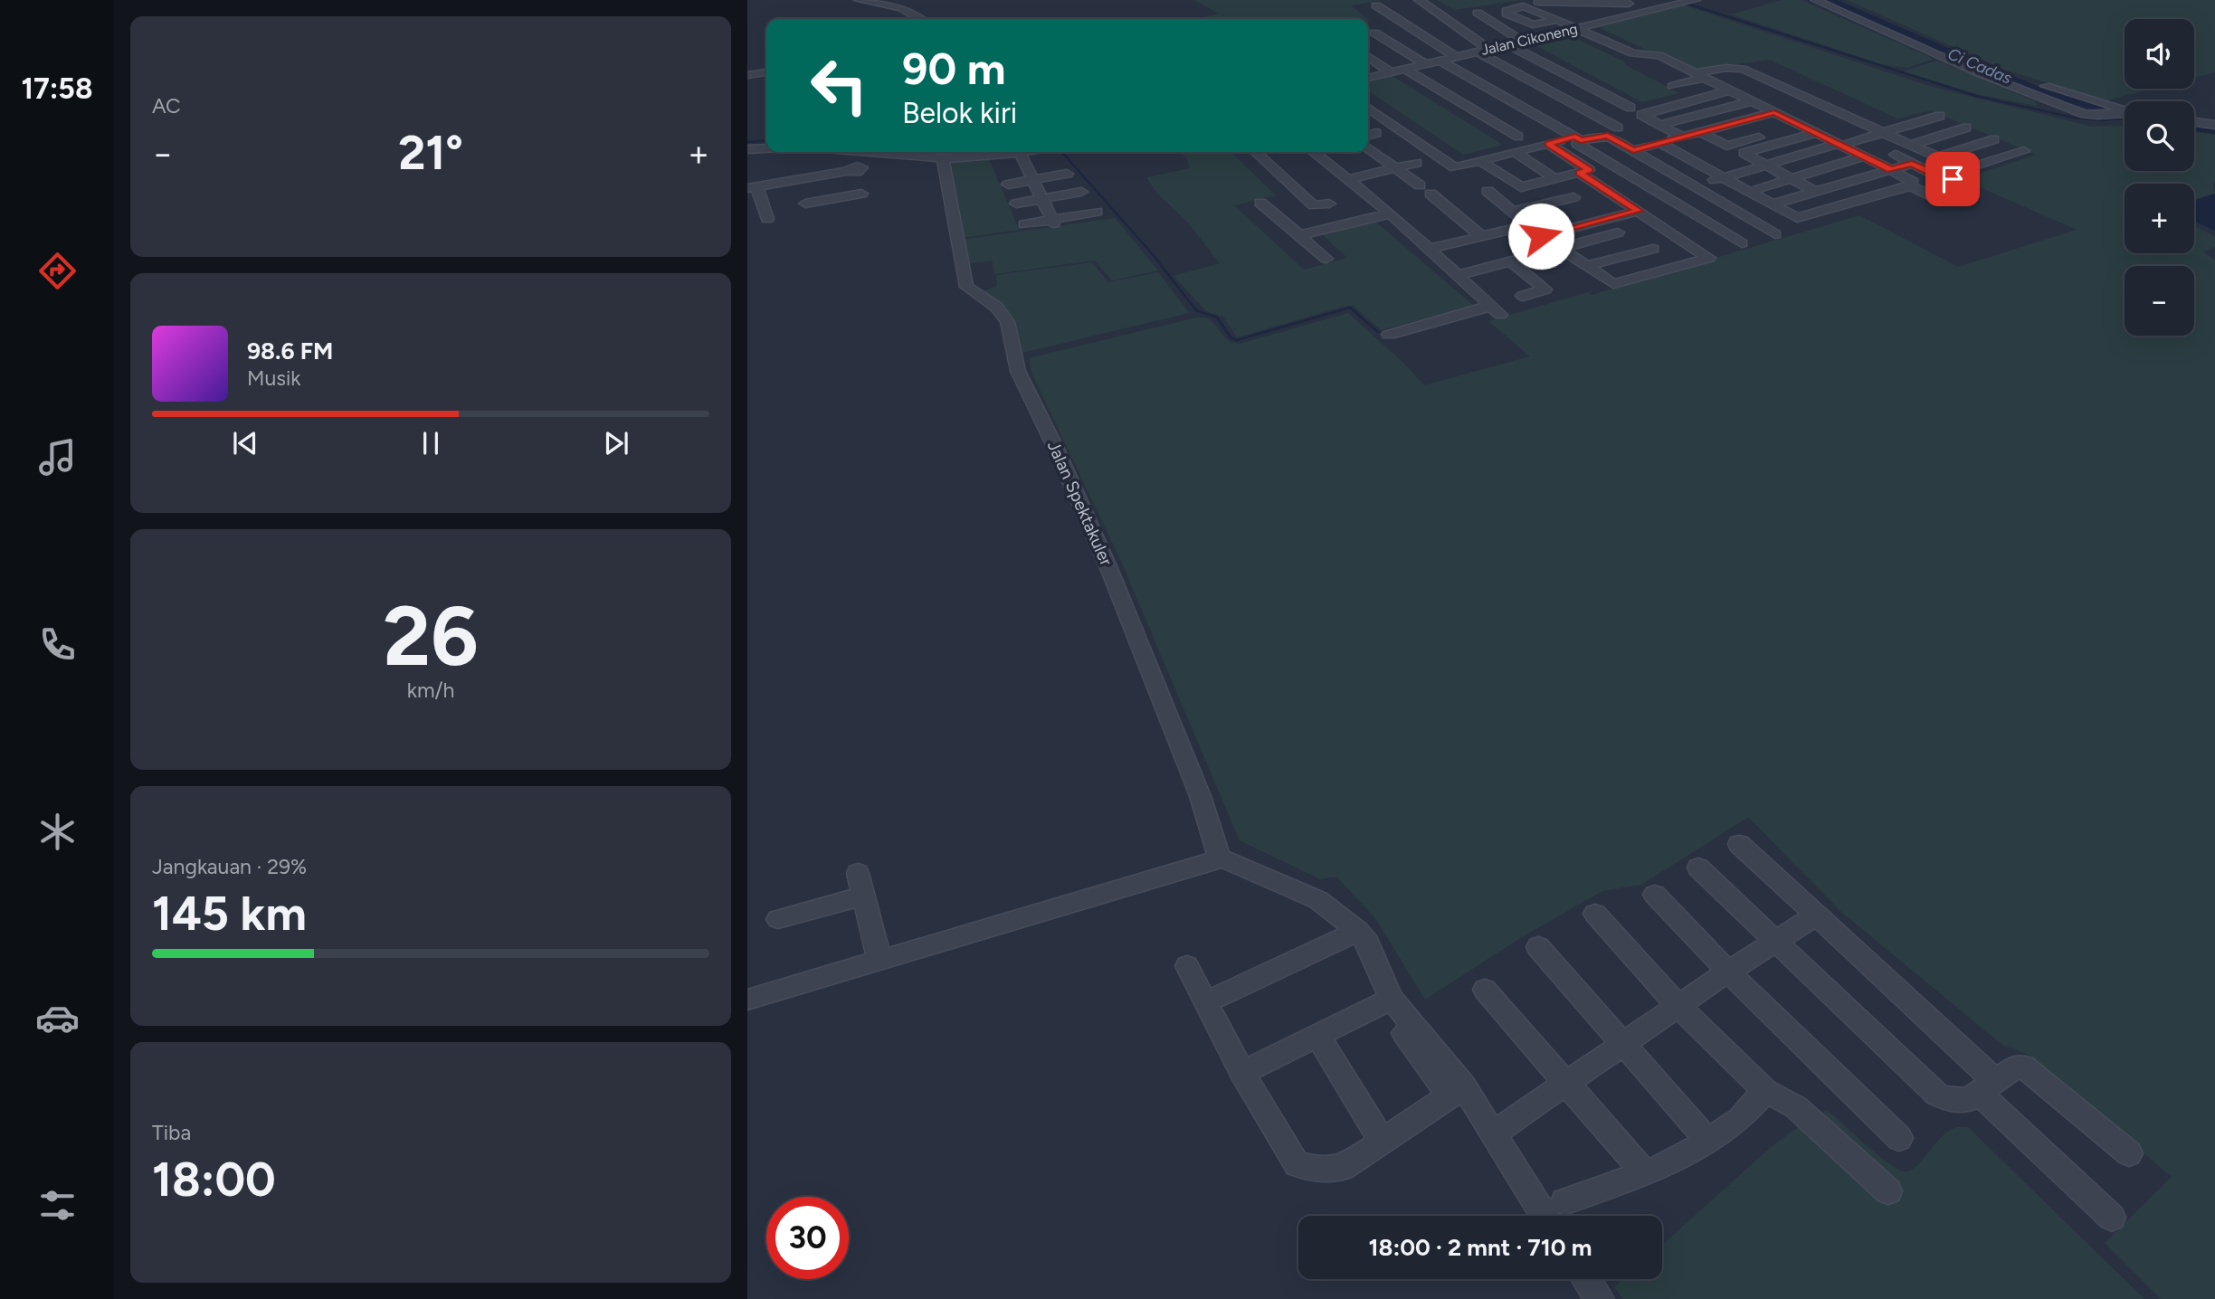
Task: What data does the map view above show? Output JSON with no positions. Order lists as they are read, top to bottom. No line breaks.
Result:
{"streets":{"street":["Jalan Cikoneng","Jalan Spektakuler"]},"water":["Ci Cadas"],"page":{"tabs":"17:58","tile":["AC",["26","km/h"],["Jangkauan · 29%","145 km"],["Tiba","18:00"]],"map_buttons":["+","−"],"turn":["90 m","Belok kiri"],"heat":["−","21°","+"],"song":["98.6 FM","Musik"],"limit":"30","trip":"18:00 · 2 mnt · 710 m"}}
